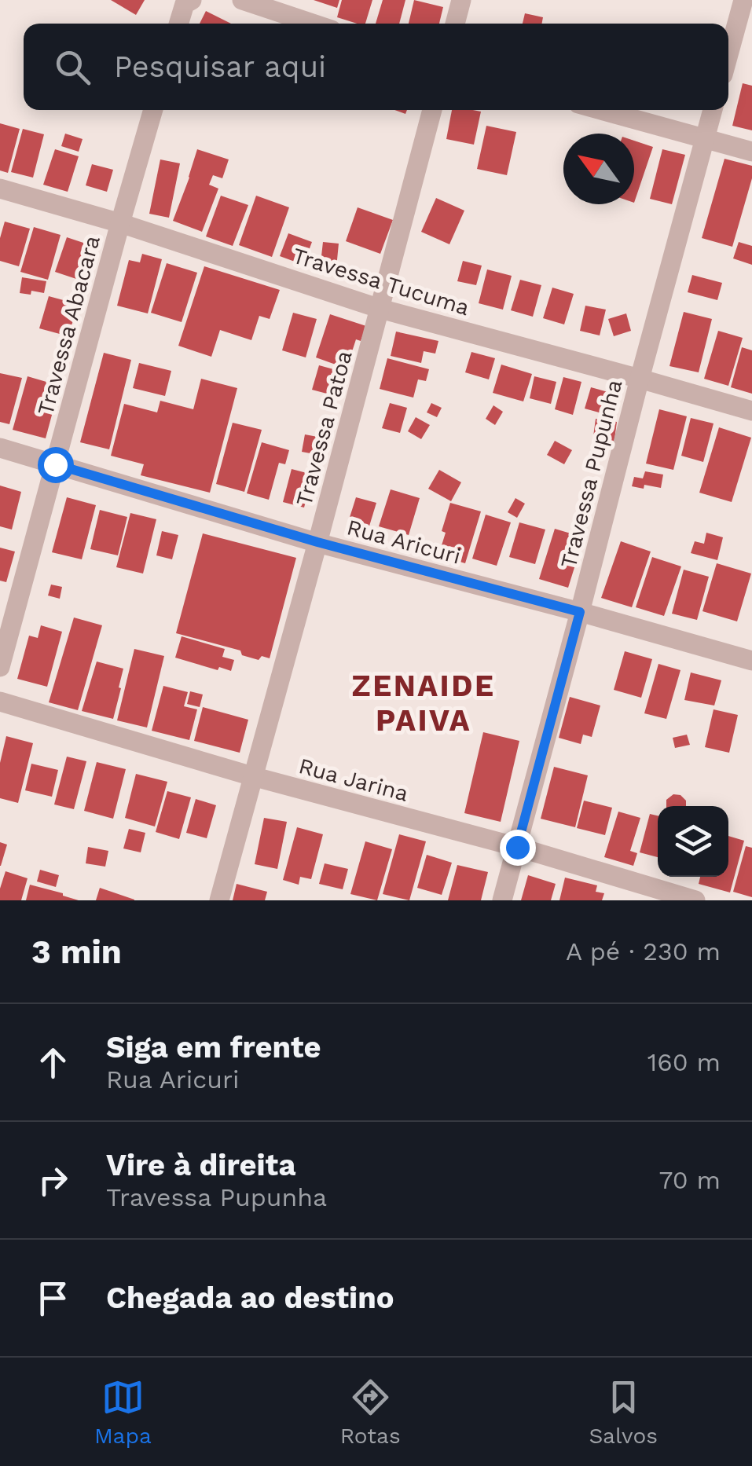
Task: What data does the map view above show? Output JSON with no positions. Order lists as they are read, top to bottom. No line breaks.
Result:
{"streets":{"street":["Travessa Tucuma","Travessa Abacara","Travessa Patoa","Travessa Pupunha","Rua Aricuri","Rua Jarina"]},"crossings":[["Travessa Tucuma","Travessa Abacara"],["Travessa Tucuma","Travessa Patoa"],["Travessa Tucuma","Travessa Pupunha"],["Travessa Abacara","Rua Aricuri"],["Travessa Patoa","Rua Aricuri"],["Travessa Patoa","Rua Jarina"],["Travessa Pupunha","Rua Aricuri"],["Travessa Pupunha","Rua Jarina"]],"districts":["ZENAIDE PAIVA"],"north":"top left","page":{"search":"Pesquisar aqui","heading":["3 min","A pé · 230 m"],"list":[["Siga em frente","Rua Aricuri","160 m"],["Vire à direita","Travessa Pupunha","70 m"],"Chegada ao destino"],"nav":["Mapa","Rotas","Salvos"]}}
